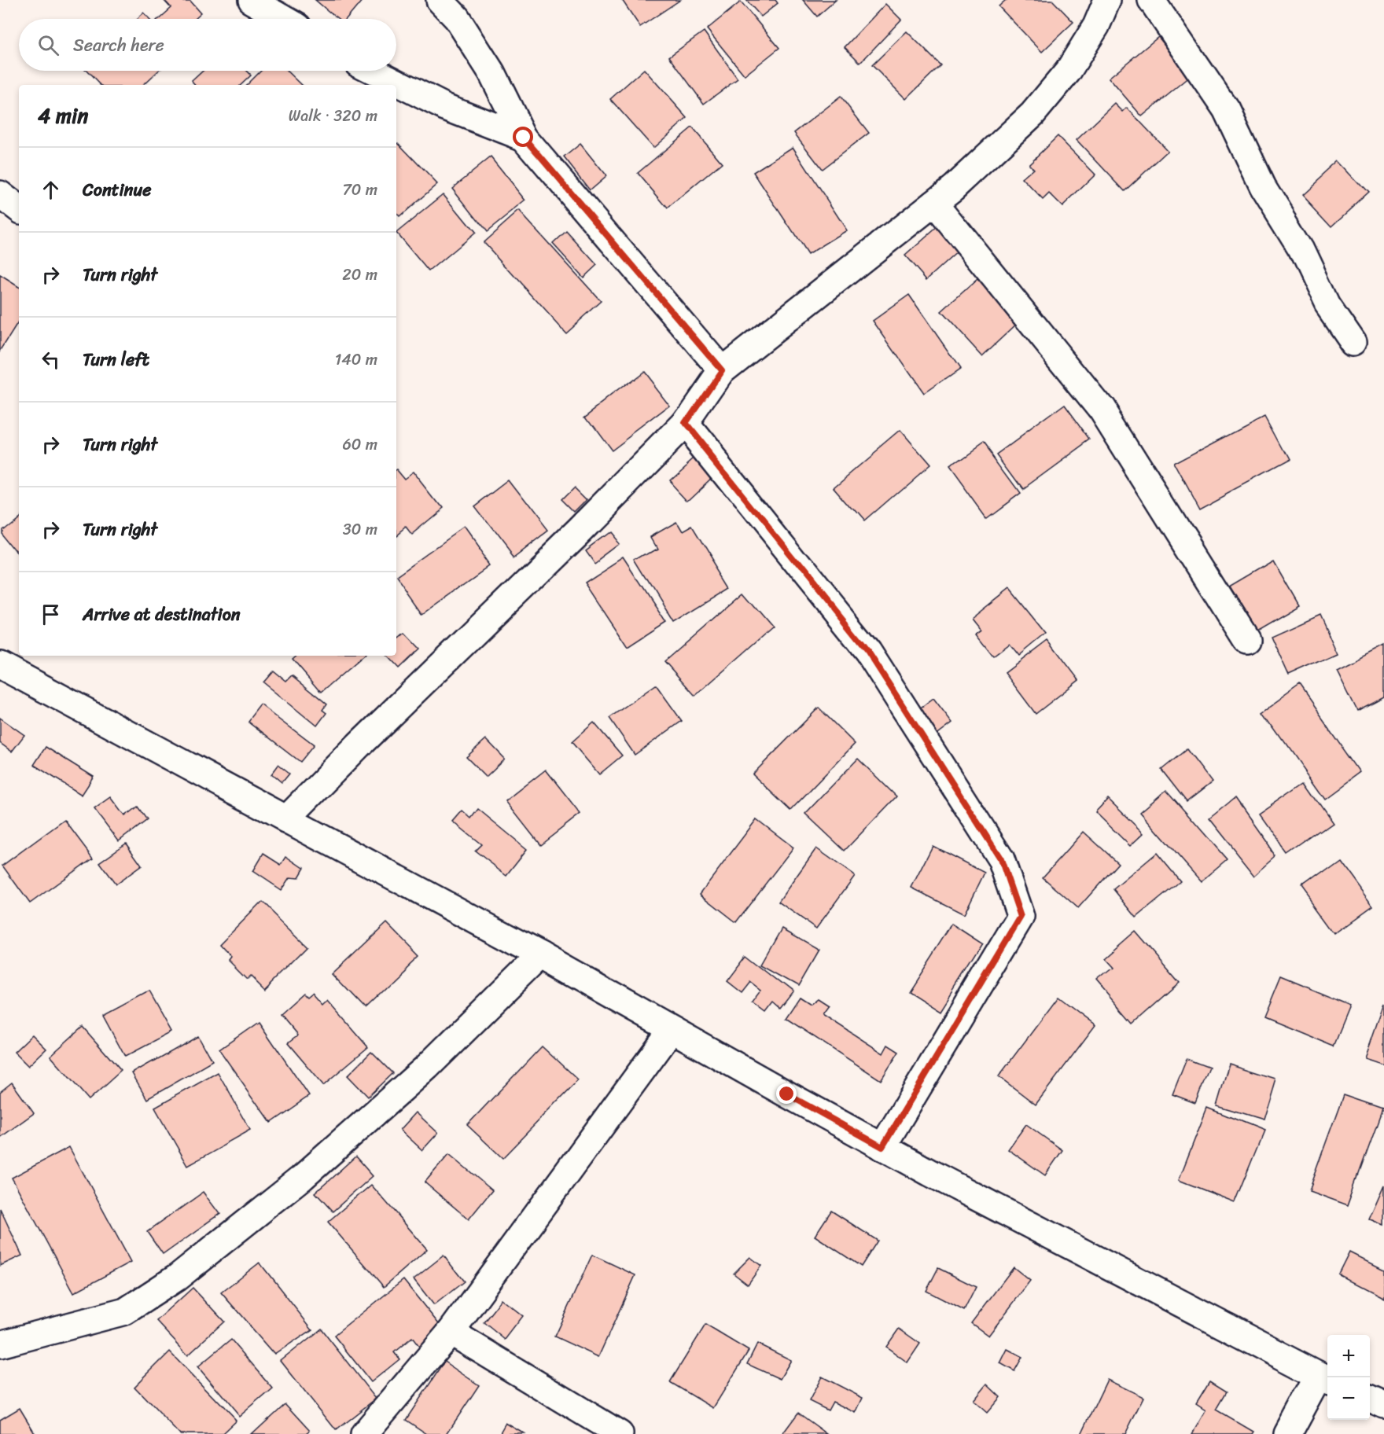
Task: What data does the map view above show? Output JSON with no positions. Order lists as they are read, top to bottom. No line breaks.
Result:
{"page":{"search":"Search here","heading":["4 min","Walk · 320 m"],"list":[["Continue","70 m"],["Turn right","20 m"],["Turn left","140 m"],["Turn right","60 m"],["Turn right","30 m"],"Arrive at destination"],"map_buttons":["+","−"]}}
